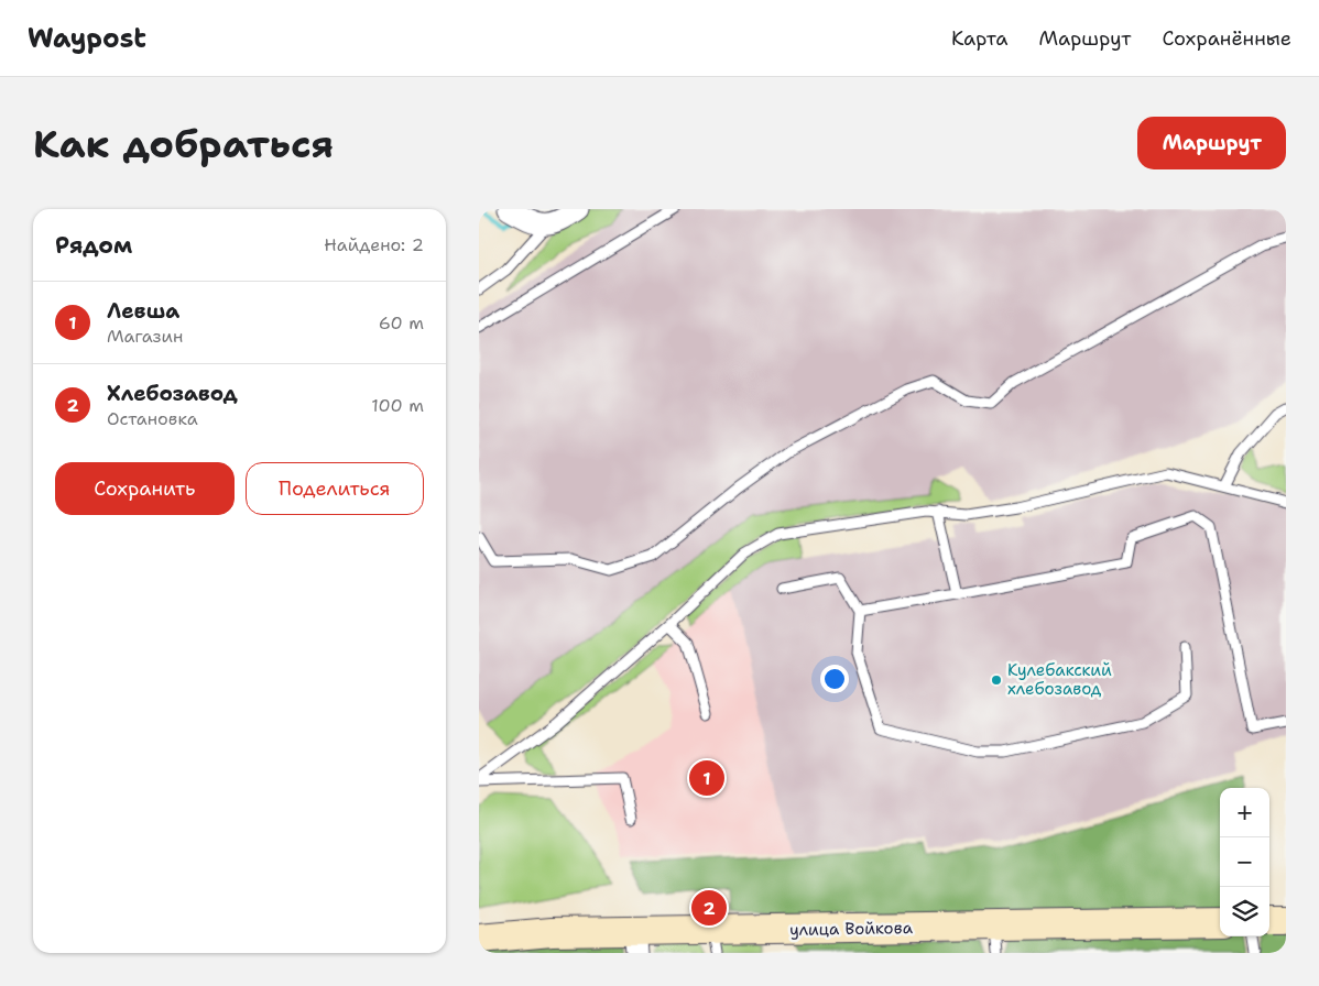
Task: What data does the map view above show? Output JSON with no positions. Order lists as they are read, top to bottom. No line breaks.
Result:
{"streets":{"street":["улица Войкова"]},"places":["Кулебакский хлебозавод"],"page":{"header":"Waypost","nav":["Карта","Маршрут","Сохранённые"],"buttons":["Маршрут",["Сохранить","Поделиться"]],"title":"Как добраться","heading":["Рядом","Найдено: 2"],"list":[{"mark":"1","name":"Левша","note":"Магазин","value":"60 m"},{"mark":"2","name":"Хлебозавод","note":"Остановка","value":"100 m"}],"pins":["1","2"],"map_buttons":["+","−"]}}
